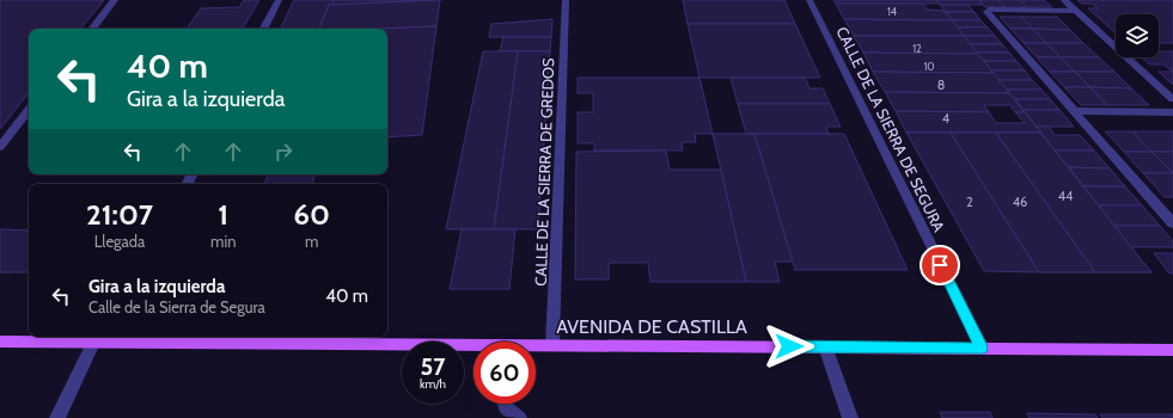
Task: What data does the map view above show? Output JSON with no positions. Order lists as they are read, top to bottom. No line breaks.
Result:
{"streets":{"main road":["AVENIDA DE CASTILLA"],"street":["CALLE DE LA SIERRA DE SEGURA","CALLE DE LA SIERRA DE GREDOS"]},"crossings":[["CALLE DE LA SIERRA DE SEGURA","AVENIDA DE CASTILLA"],["CALLE DE LA SIERRA DE GREDOS","AVENIDA DE CASTILLA"]],"house_numbers":["14","12","10","8","4","44","2","46"],"page":{"turn":["40 m","Gira a la izquierda"],"eta":["21:07","Llegada","1","min","60","m"],"list":[{"name":"Gira a la izquierda","note":"Calle de la Sierra de Segura","value":"40 m"}],"speed":"57 km/h","limit":"60"}}
